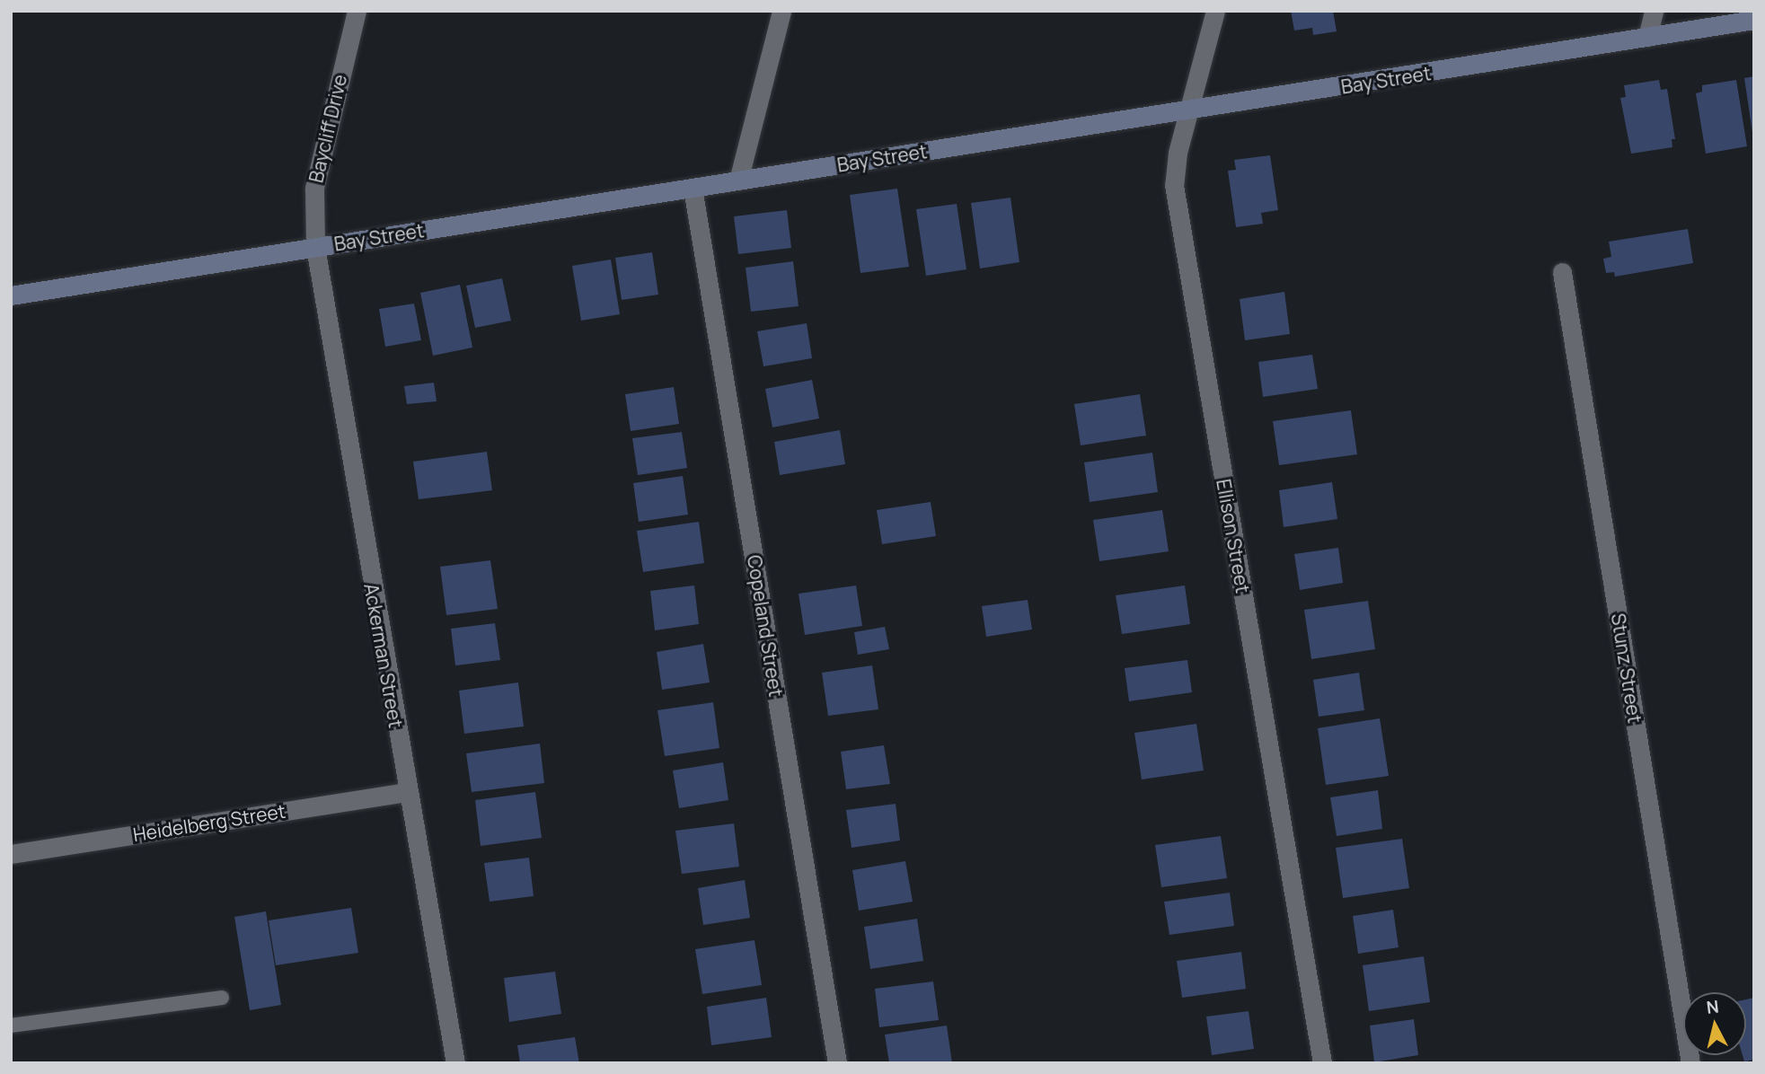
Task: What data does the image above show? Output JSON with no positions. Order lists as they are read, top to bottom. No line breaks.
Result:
{"streets":{"street":["Bay Street","Baycliff Drive","Ellison Street","Copeland Street","Ackerman Street","Stunz Street","Heidelberg Street"]},"crossings":[["Bay Street","Baycliff Drive"],["Bay Street","Ellison Street"],["Bay Street","Copeland Street"],["Bay Street","Ackerman Street"],["Baycliff Drive","Ackerman Street"],["Ackerman Street","Heidelberg Street"]],"north":"top"}
